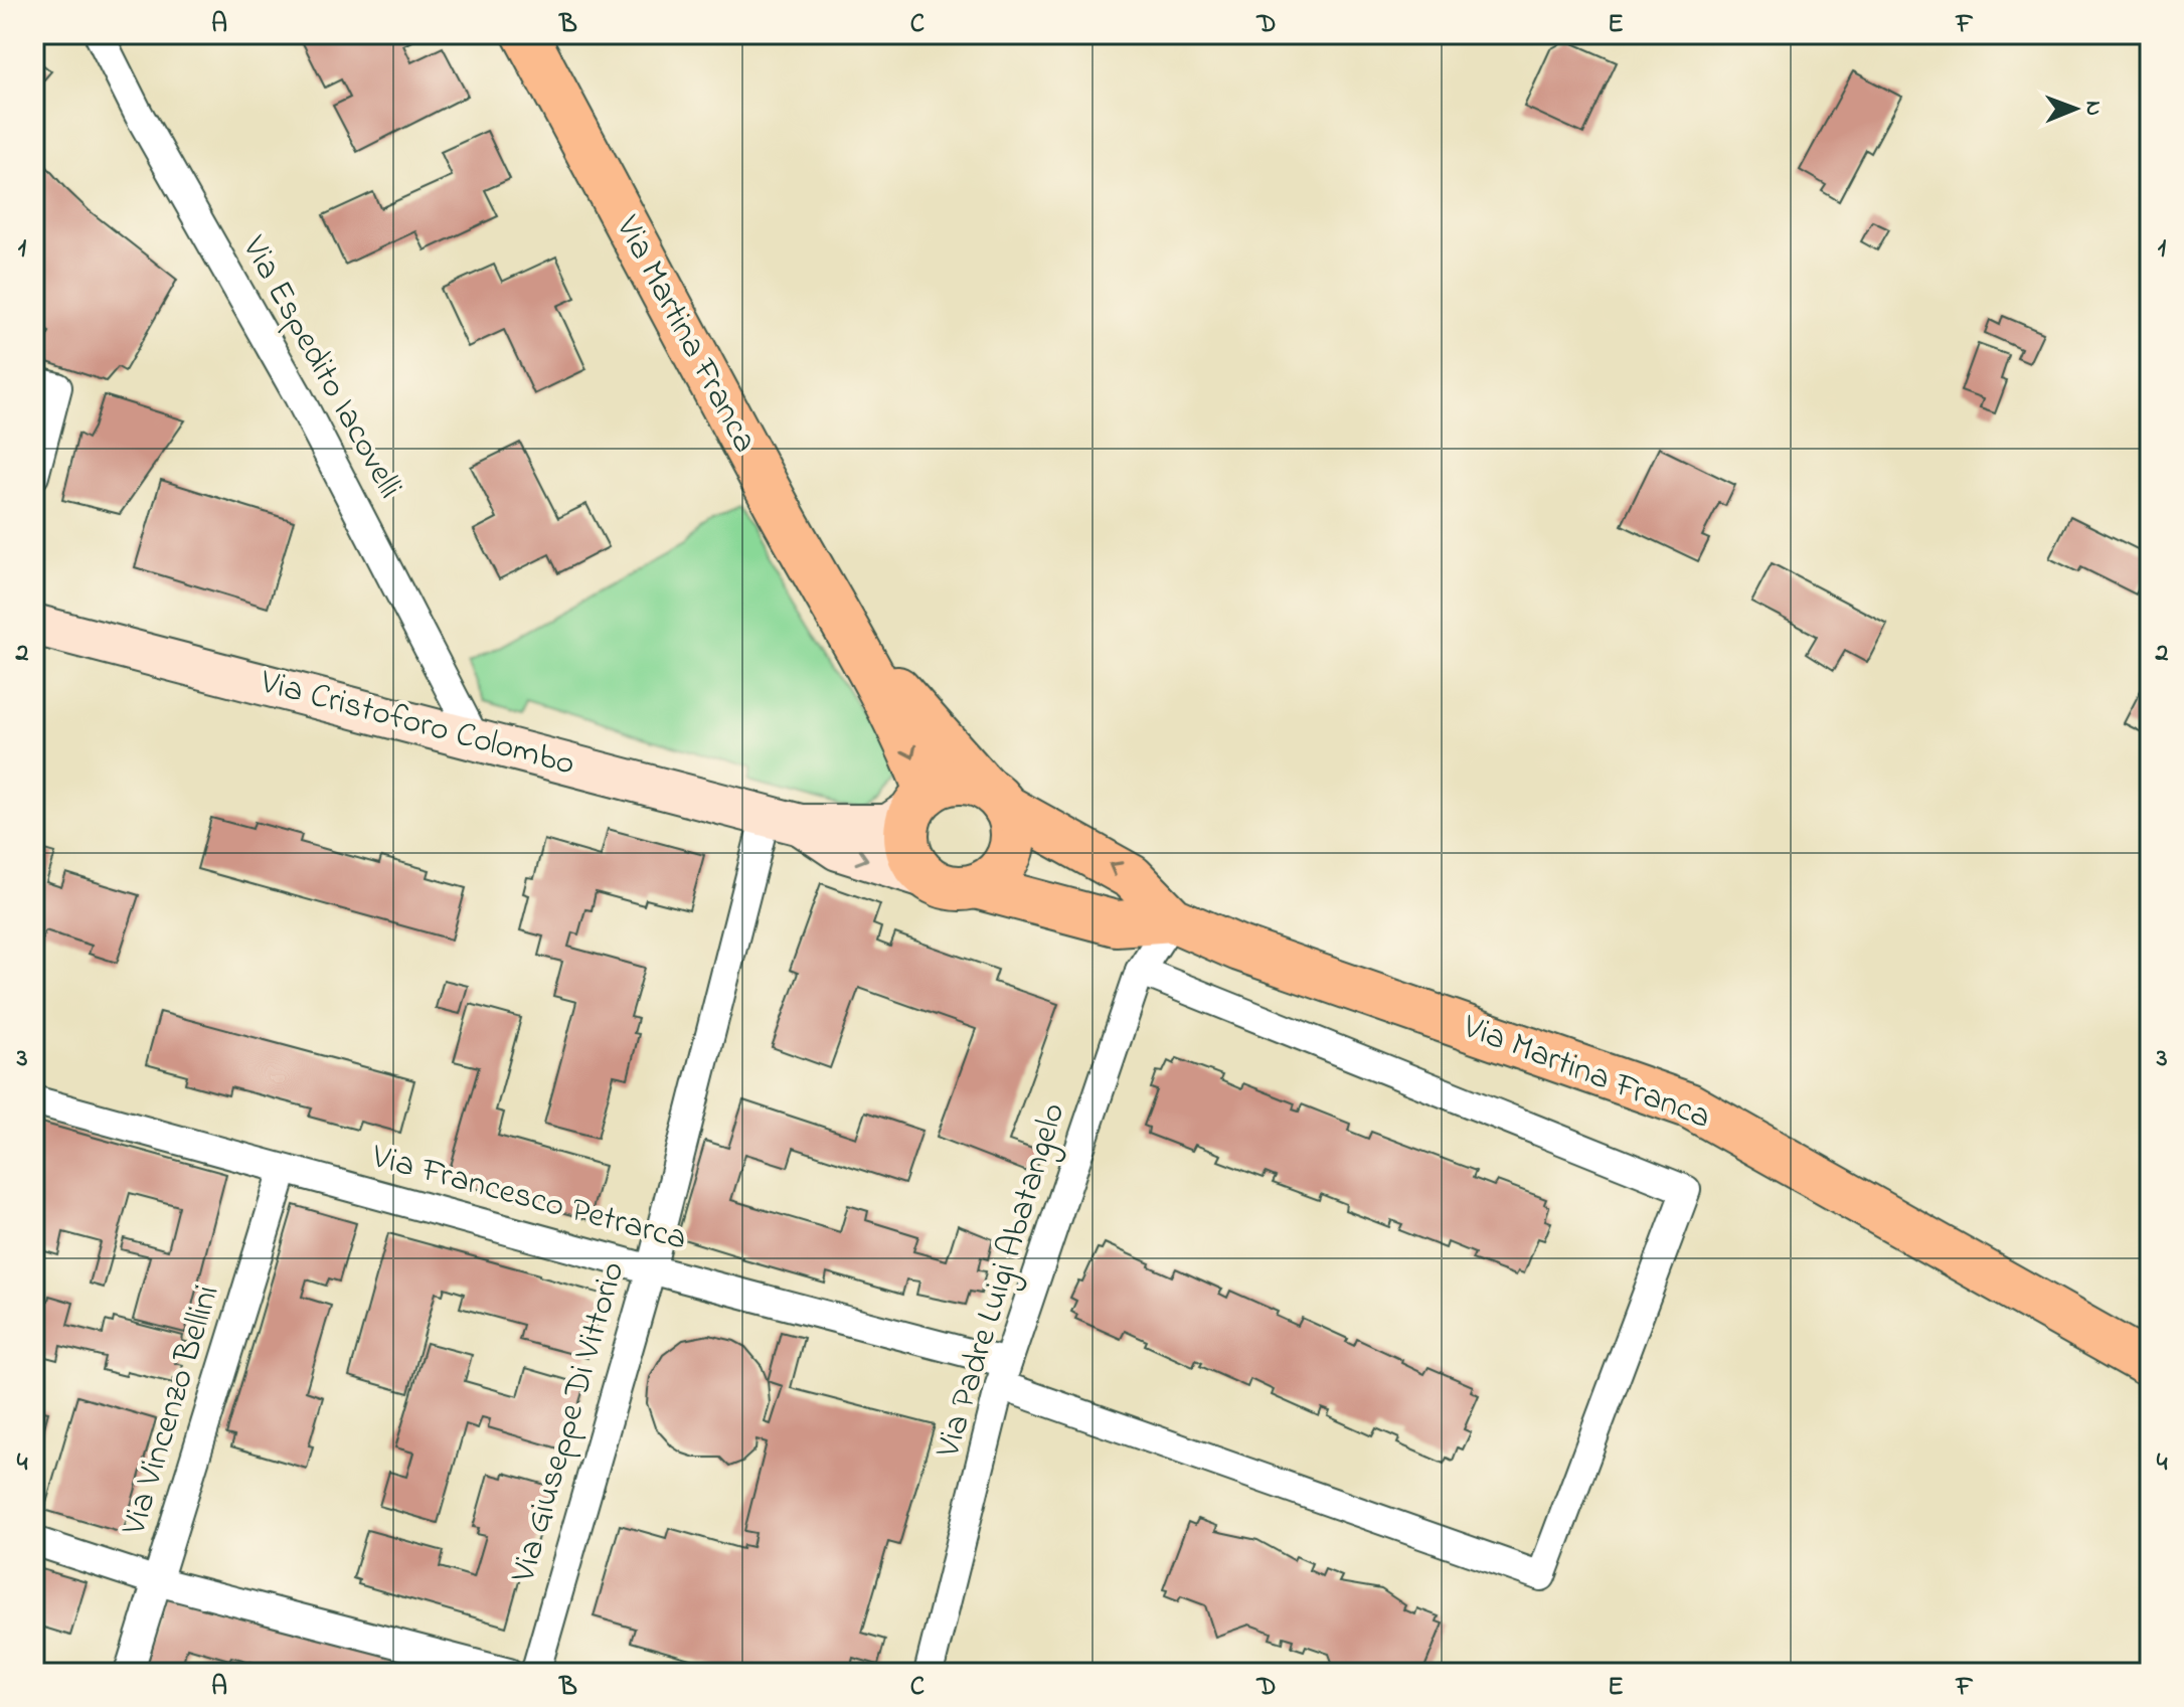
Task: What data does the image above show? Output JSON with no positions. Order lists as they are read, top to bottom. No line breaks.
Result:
{"streets":{"main road":["Via Martina Franca"],"street":["Via Espedito Iacovelli","Via Cristoforo Colombo","Via Francesco Petrarca","Via Padre Luigi Abatangelo","Via Vincenzo Bellini","Via Giuseppe Di Vittorio"]},"crossings":[["Via Martina Franca","Via Cristoforo Colombo"],["Via Martina Franca","Via Padre Luigi Abatangelo"],["Via Espedito Iacovelli","Via Cristoforo Colombo"],["Via Cristoforo Colombo","Via Giuseppe Di Vittorio"],["Via Francesco Petrarca","Via Padre Luigi Abatangelo"],["Via Francesco Petrarca","Via Vincenzo Bellini"],["Via Francesco Petrarca","Via Giuseppe Di Vittorio"]],"north":"right","grid":{"columns":["A","B","C","D","E","F"],"rows":["1","2","3","4"]}}
